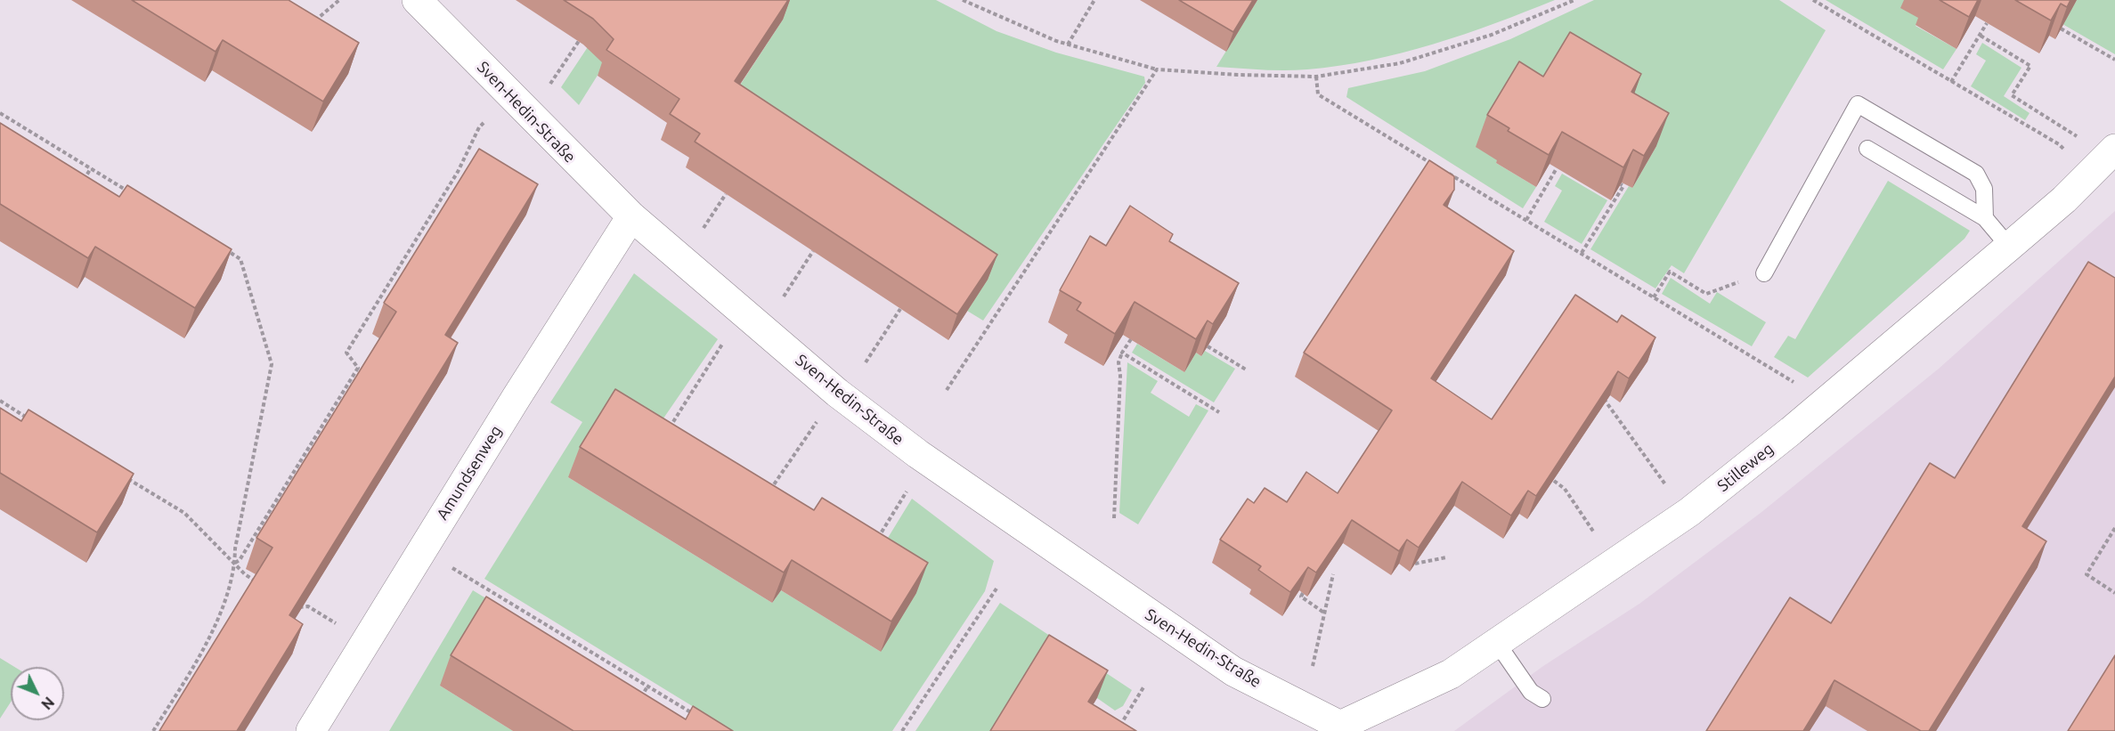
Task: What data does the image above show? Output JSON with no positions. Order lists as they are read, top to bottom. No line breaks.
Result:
{"streets":{"street":["Sven-Hedin-Straße","Stilleweg","Amundsenweg"]},"crossings":[["Sven-Hedin-Straße","Stilleweg"],["Sven-Hedin-Straße","Amundsenweg"]],"north":"bottom right"}
